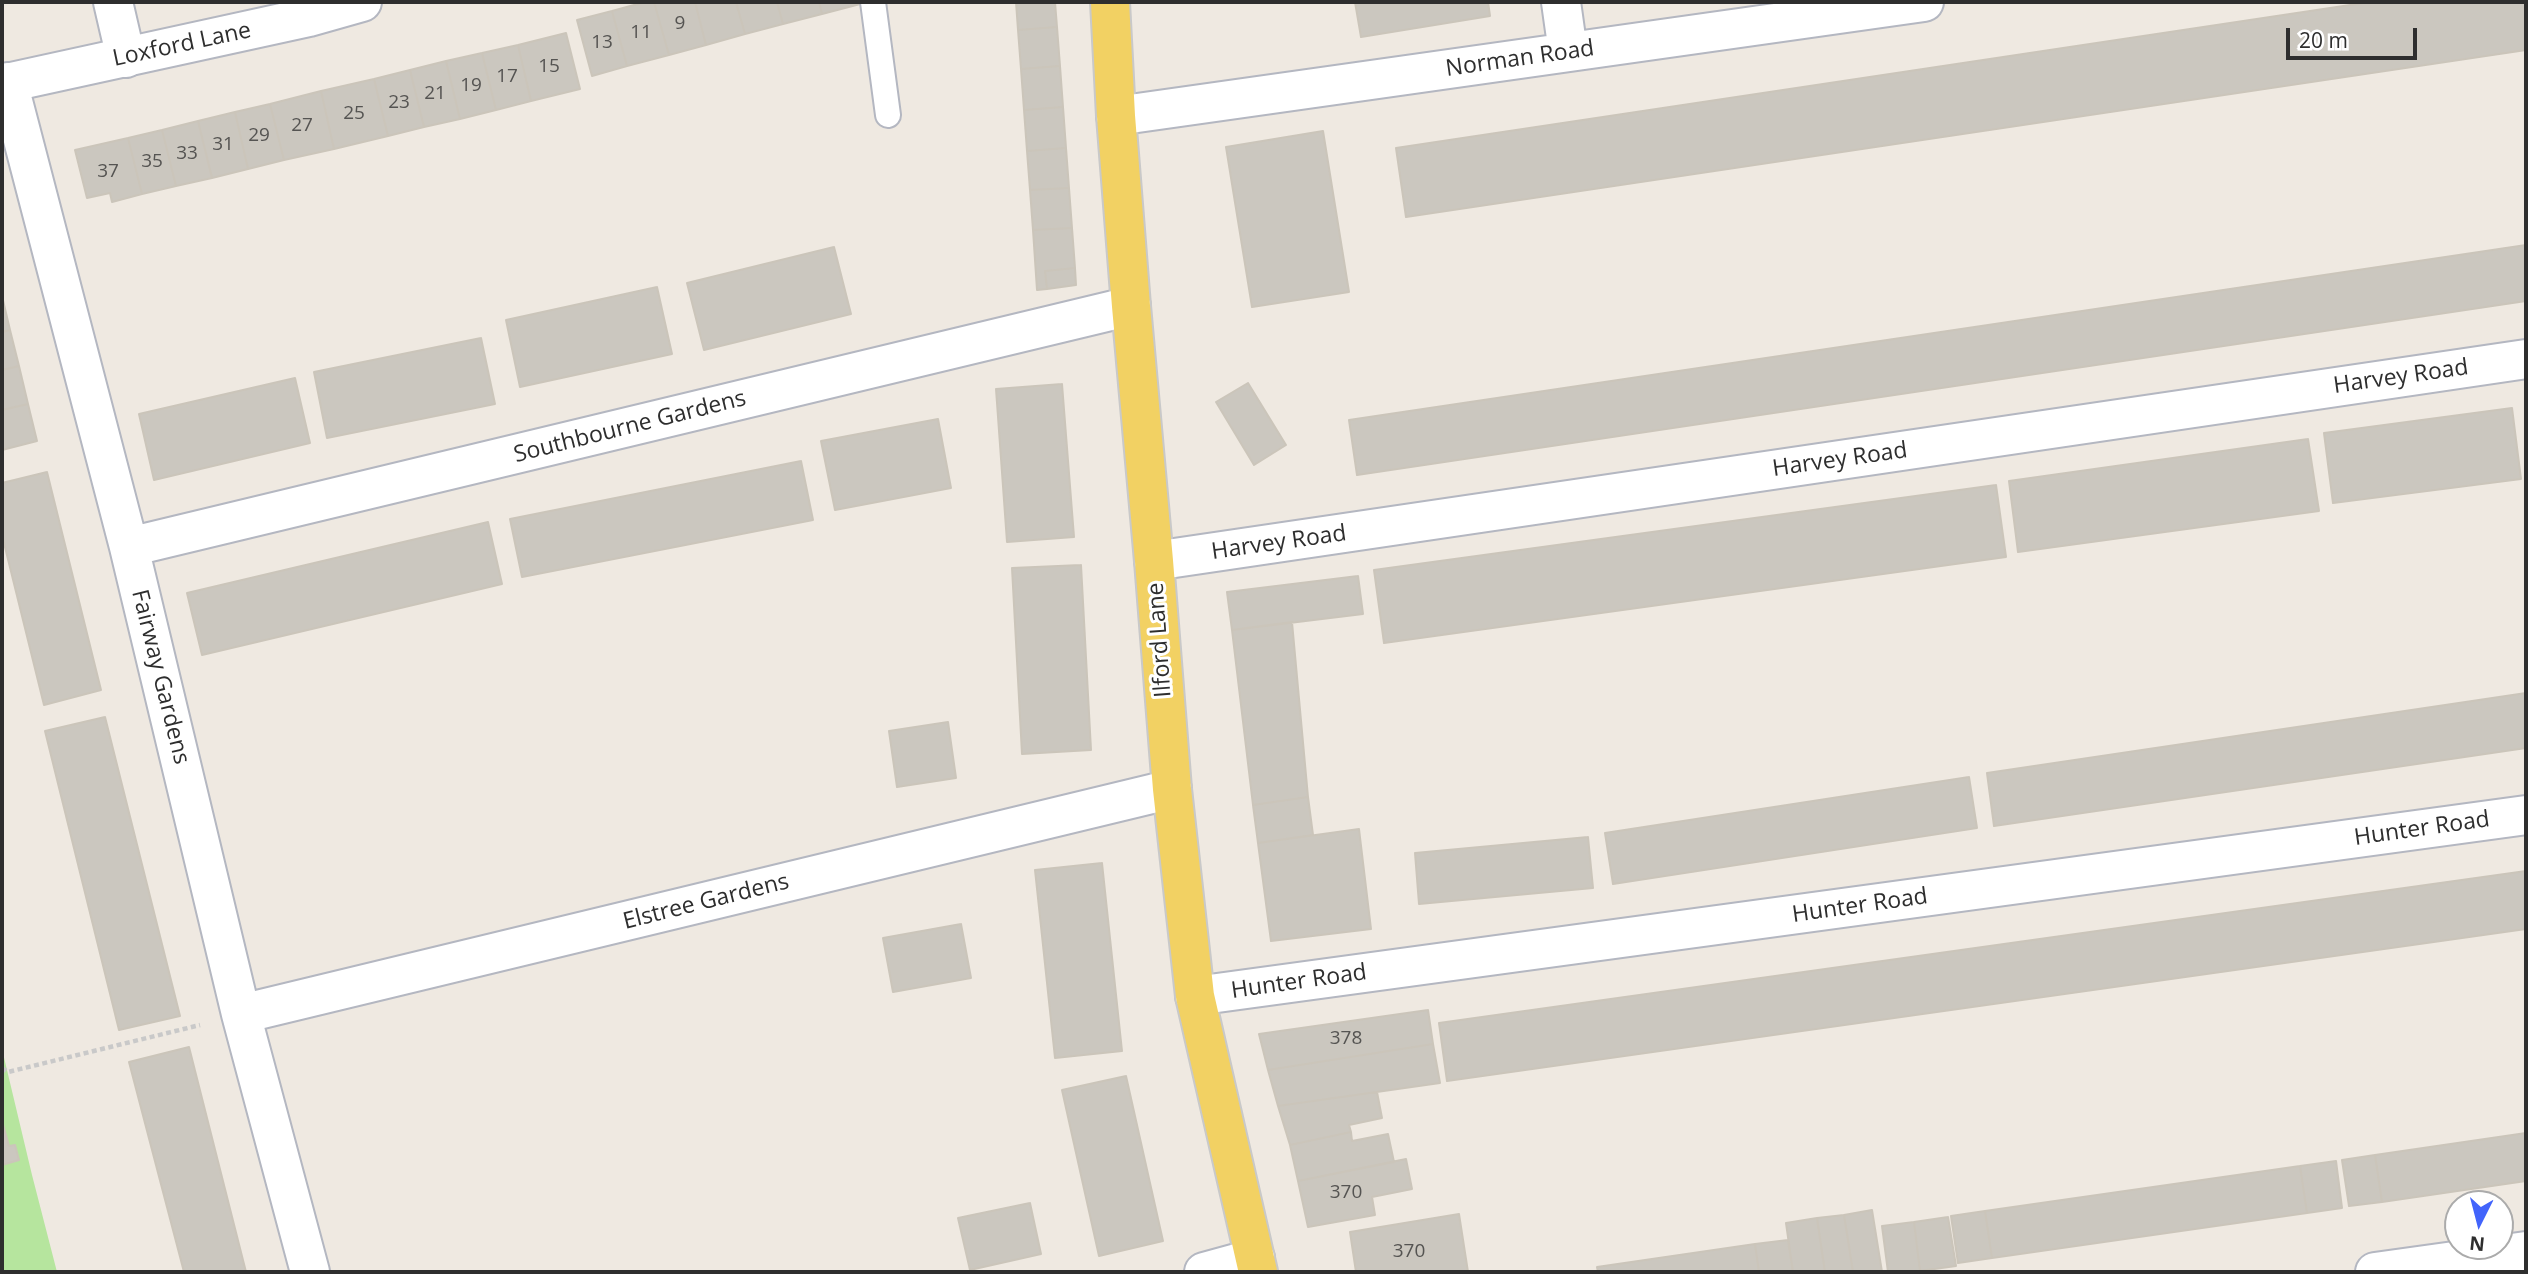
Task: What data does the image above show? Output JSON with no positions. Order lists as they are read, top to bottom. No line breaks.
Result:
{"streets":{"main road":["Ilford Lane"],"street":["Loxford Lane","Norman Road","Harvey Road","Southbourne Gardens","Fairway Gardens","Hunter Road","Elstree Gardens"]},"crossings":[["Loxford Lane","Fairway Gardens"],["Norman Road","Ilford Lane"],["Harvey Road","Ilford Lane"],["Southbourne Gardens","Ilford Lane"],["Southbourne Gardens","Fairway Gardens"],["Ilford Lane","Hunter Road"],["Ilford Lane","Elstree Gardens"],["Fairway Gardens","Elstree Gardens"]],"house_numbers":["9","11","13","15","17","19","21","23","25","27","29","31","33","35","37","378","370","370"],"scale_bar":"20 m","north":"bottom"}
